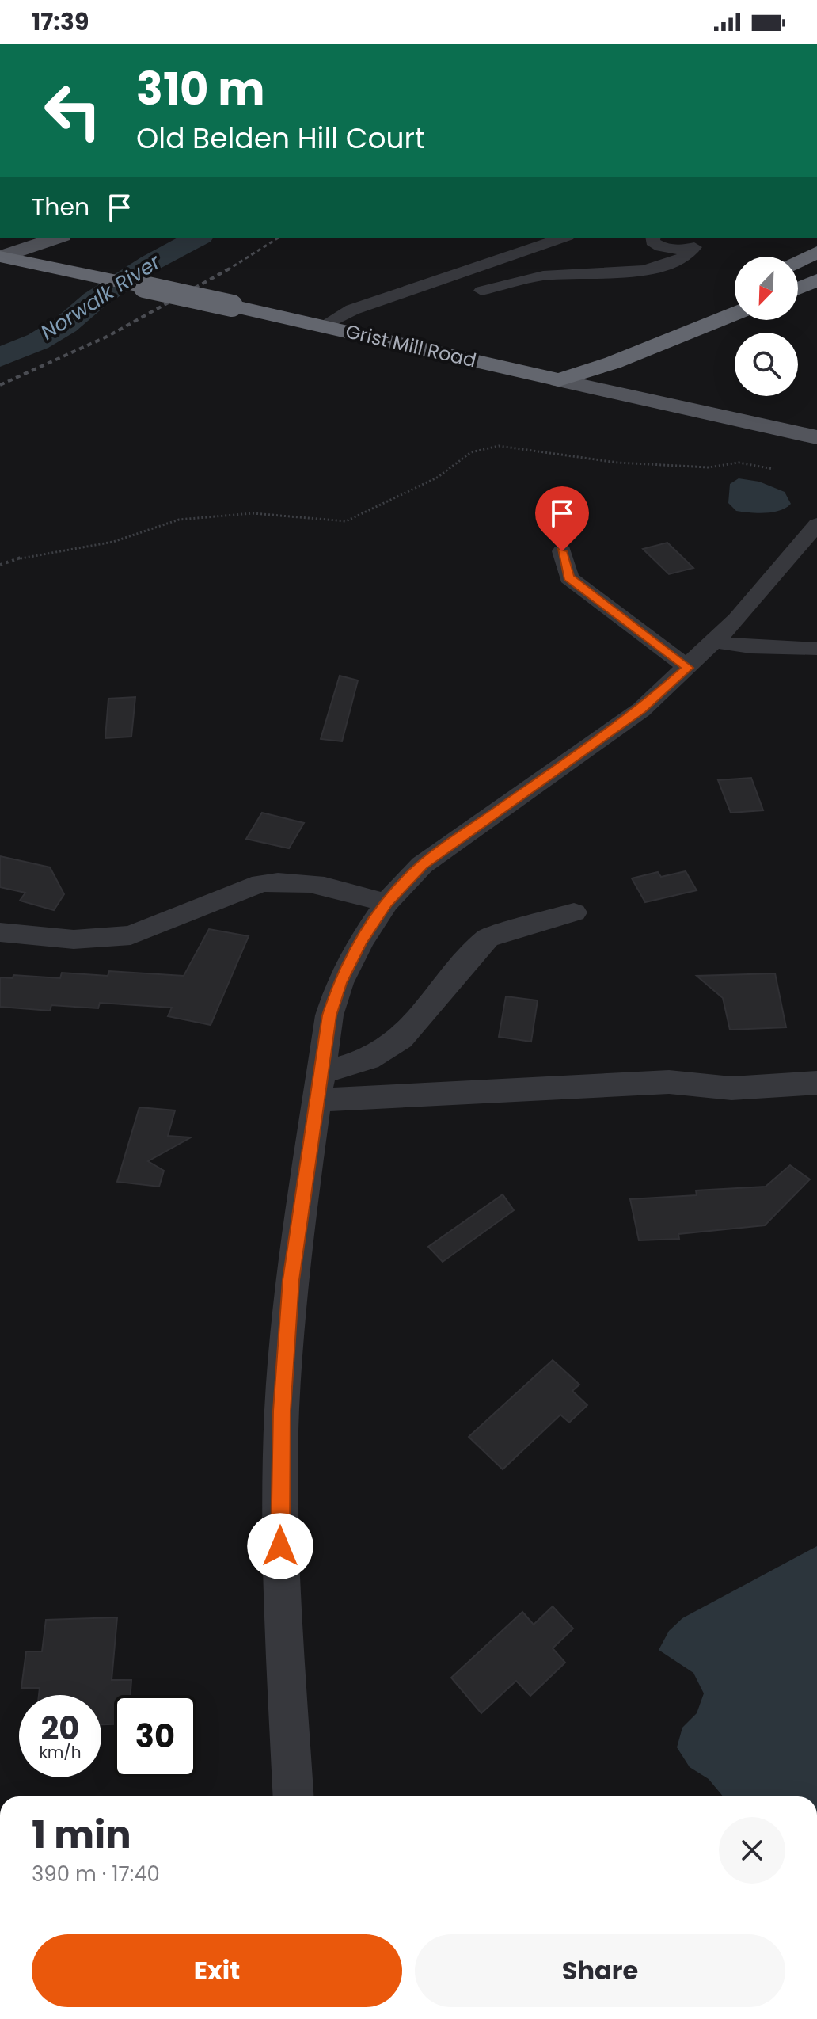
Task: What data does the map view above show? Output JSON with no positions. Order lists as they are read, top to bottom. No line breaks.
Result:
{"streets":{"highway":["Grist Mill Road"]},"water":["Norwalk River"],"north":"bottom left","page":{"status":"17:39","turn":["310 m","Old Belden Hill Court"],"then":"Then","speed":"20 km/h","limit":"30","heading":["1 min","390 m · 17:40"],"buttons":["Exit","Share"]}}
